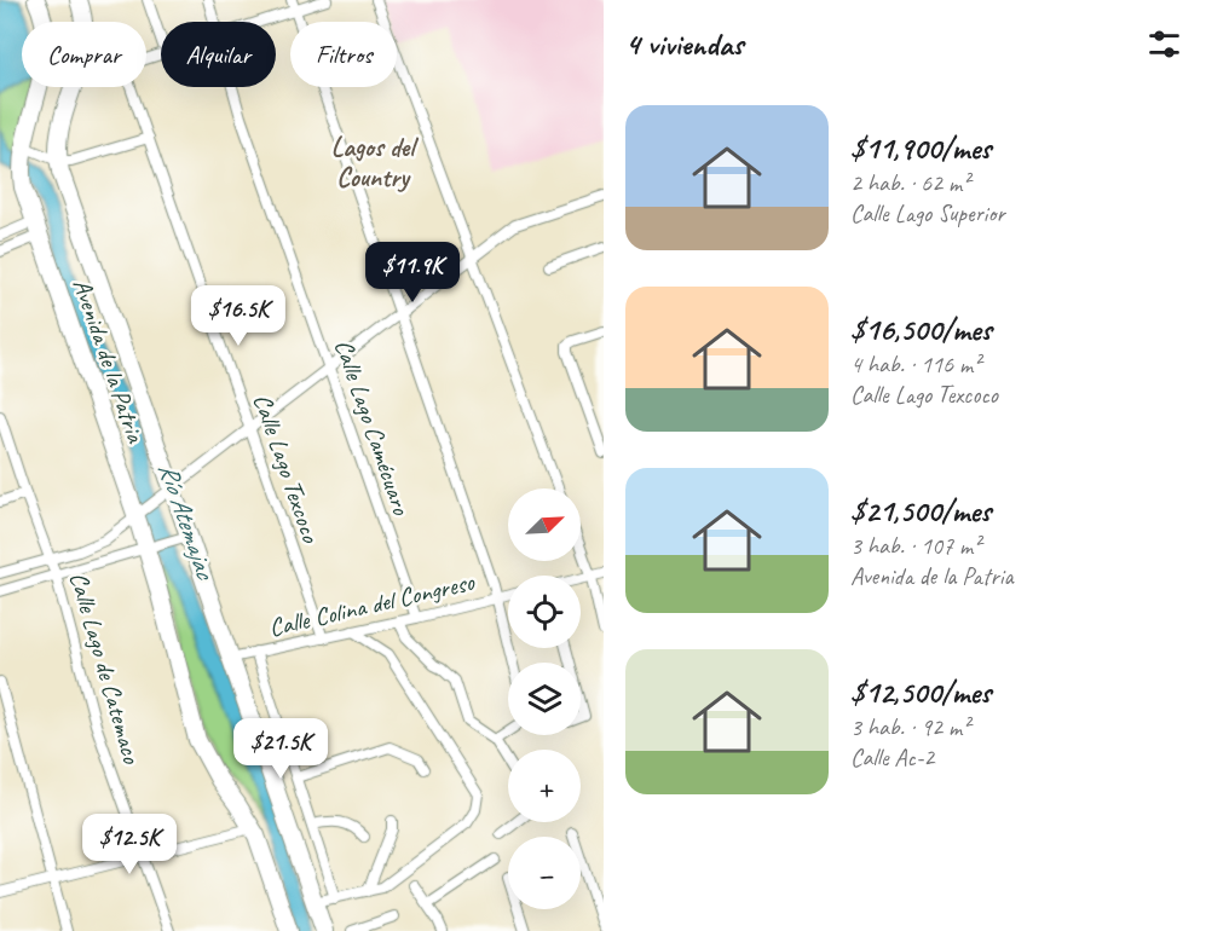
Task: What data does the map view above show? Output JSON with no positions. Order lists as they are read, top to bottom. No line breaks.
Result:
{"streets":{"main road":["Avenida de la Patria"],"street":["Calle Lago Camécuaro","Calle Lago Texcoco","Calle Colina del Congreso","Calle Lago de Catemaco"]},"crossings":[["Avenida de la Patria","Calle Colina del Congreso"],["Calle Lago Camécuaro","Calle Colina del Congreso"],["Calle Lago Texcoco","Calle Colina del Congreso"]],"districts":["Lagos del Country"],"water":["Río Atemajac"],"north":"top right","page":{"heading":"4 viviendas","chip":["Comprar","Alquilar","Filtros"],"list":[{"name":"$11,900/mes","note":"2 hab. · 62 m² · Calle Lago Superior"},{"name":"$16,500/mes","note":"4 hab. · 116 m² · Calle Lago Texcoco"},{"name":"$21,500/mes","note":"3 hab. · 107 m² · Avenida de la Patria"},{"name":"$12,500/mes","note":"3 hab. · 92 m² · Calle Ac-2"}],"price":["$11.9K","$16.5K","$21.5K","$12.5K"],"map_buttons":["+","−"]}}
